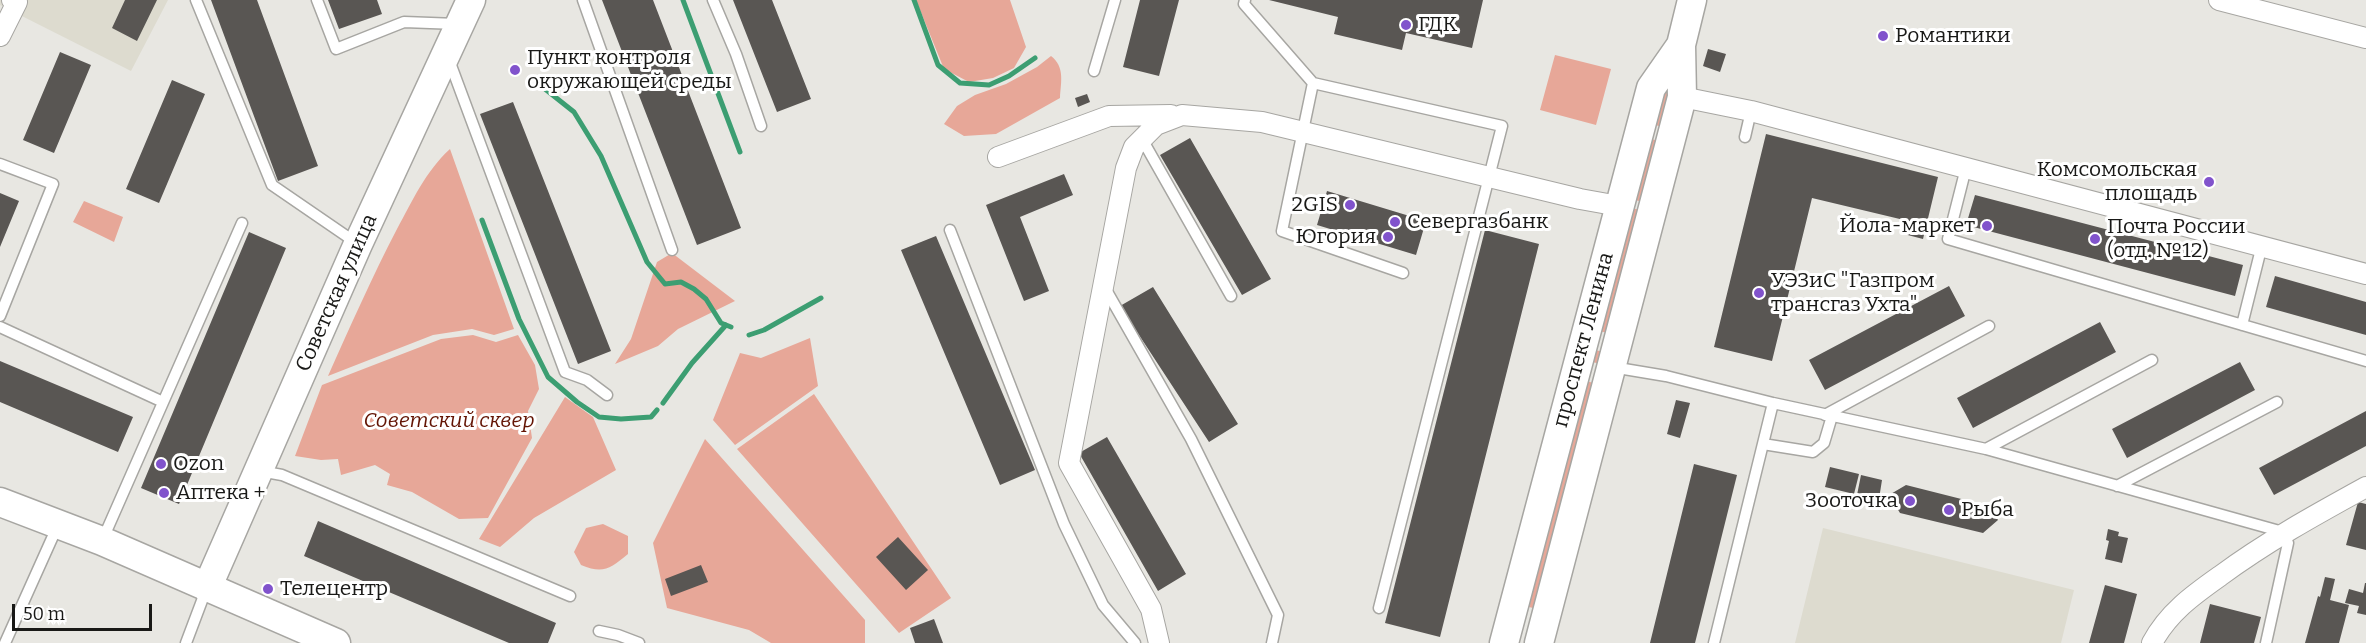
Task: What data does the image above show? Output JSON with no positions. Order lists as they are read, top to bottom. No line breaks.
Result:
{"streets":{"main road":["Советская улица","проспект Ленина"]},"parks":["Советский сквер"],"places":["ГДК","Романтики","Пункт контроля окружающей среды","Комсомольская площадь","2GIS","Севергазбанк","Йола-маркет","Югория","Почта России (отд. №12)","УЭЗиС \"Газпром трансгаз Ухта\"","Ozon","Аптека +","Зооточка","Рыба","Телецентр"],"scale_bar":"50 m"}
